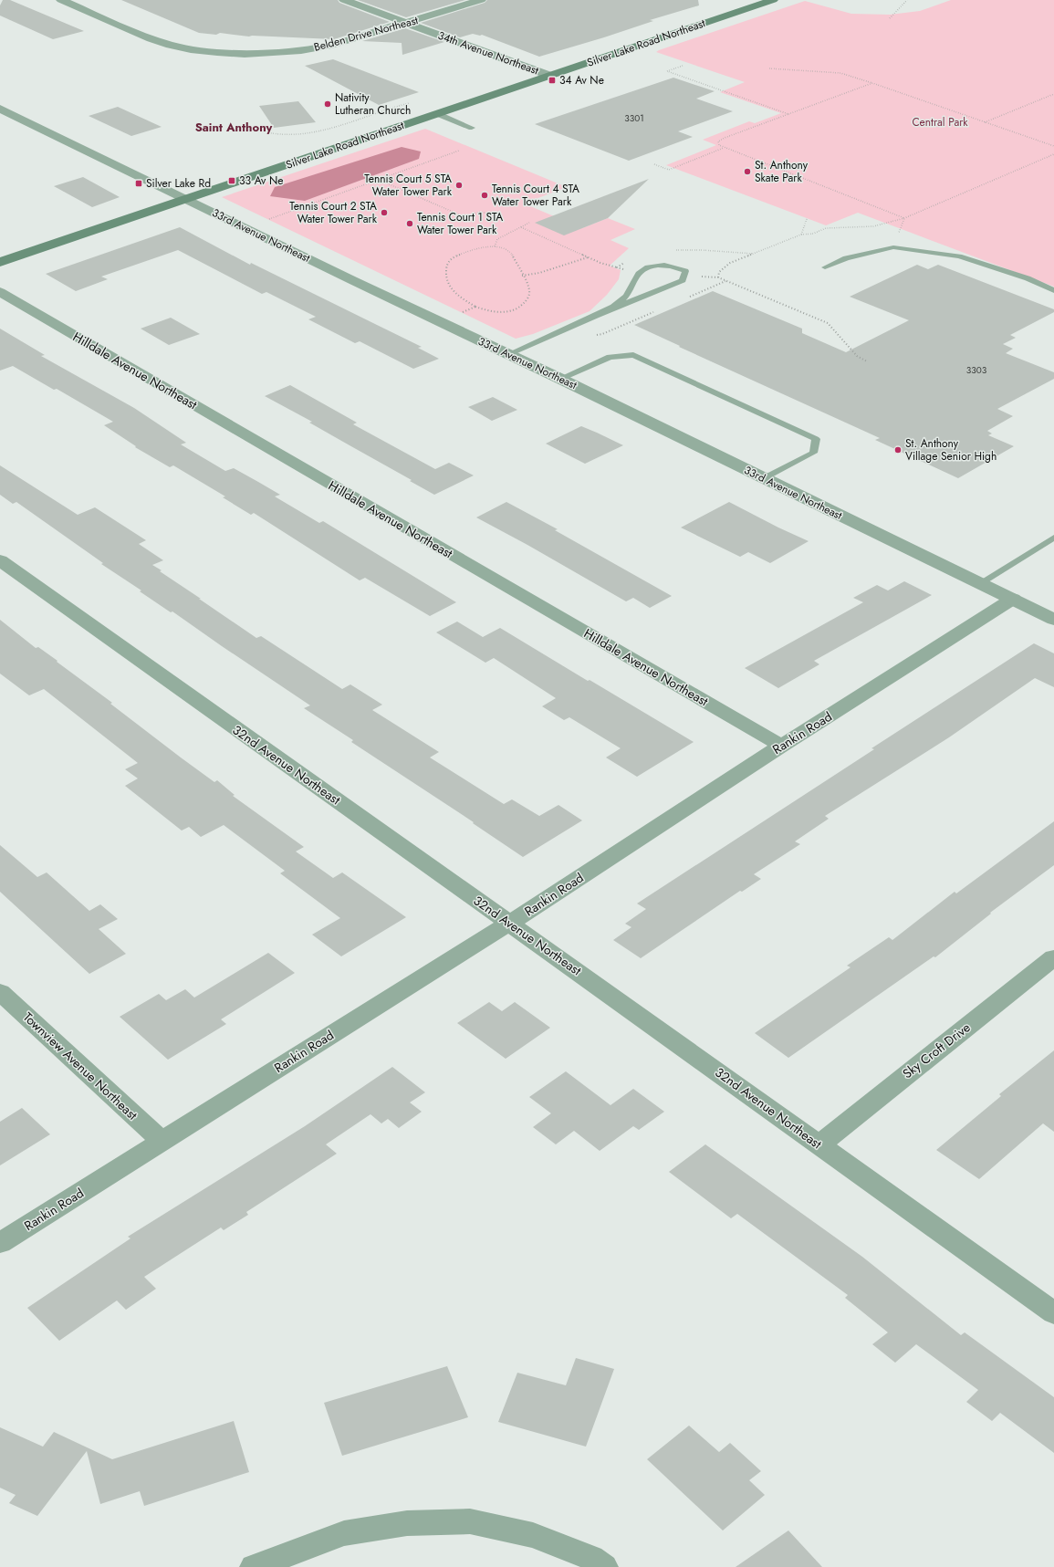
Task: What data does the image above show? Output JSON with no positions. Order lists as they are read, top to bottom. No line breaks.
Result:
{"streets":{"main road":["Silver Lake Road Northeast"],"street":["Belden Drive Northeast","34th Avenue Northeast","33rd Avenue Northeast","Hilldale Avenue Northeast","Rankin Road","32nd Avenue Northeast","Sky Croft Drive","Townview Avenue Northeast"]},"crossings":[["Belden Drive Northeast","34th Avenue Northeast"],["Silver Lake Road Northeast","34th Avenue Northeast"],["Silver Lake Road Northeast","33rd Avenue Northeast"],["33rd Avenue Northeast","Rankin Road"],["Hilldale Avenue Northeast","Rankin Road"],["Rankin Road","32nd Avenue Northeast"],["Rankin Road","Townview Avenue Northeast"],["32nd Avenue Northeast","Sky Croft Drive"]],"districts":["Saint Anthony"],"parks":["Central Park"],"places":{"transit":["34 Av Ne","33 Av Ne","Silver Lake Rd"],"other":["Nativity Lutheran Church","St. Anthony Skate Park","Tennis Court 5 STA Water Tower Park","Tennis Court 4 STA Water Tower Park","Tennis Court 2 STA Water Tower Park","Tennis Court 1 STA Water Tower Park","St. Anthony Village Senior High"]},"house_numbers":["3301","3303"]}
